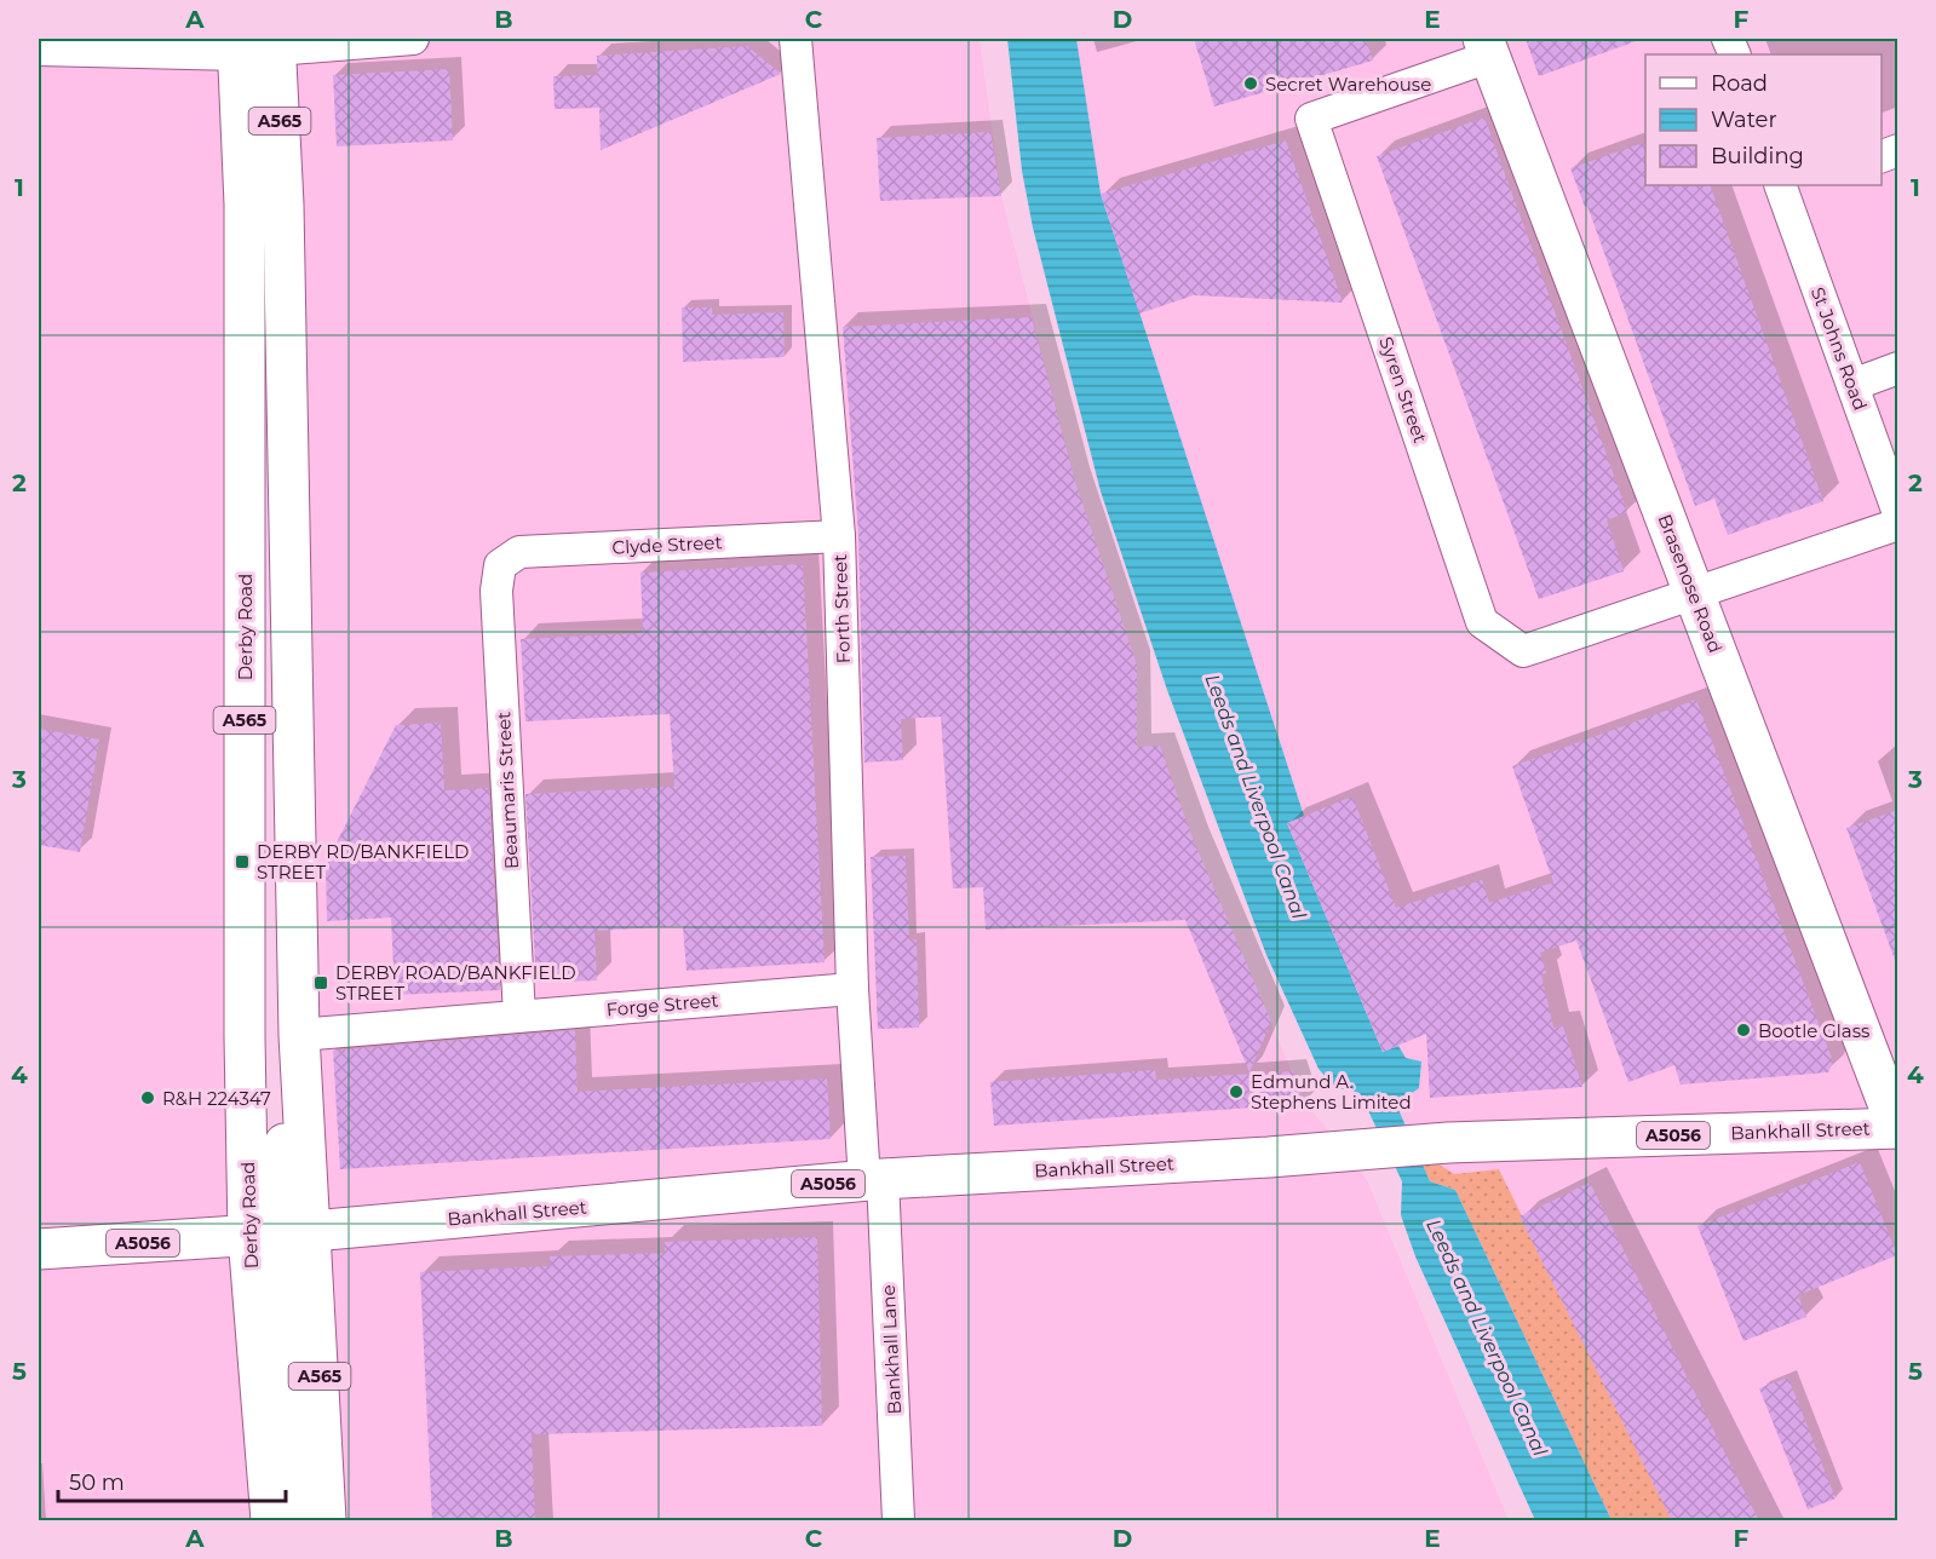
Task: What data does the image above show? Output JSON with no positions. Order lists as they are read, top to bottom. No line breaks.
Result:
{"streets":{"main road":["A565","Brasenose Road","Derby Road","Bankhall Street","A5056"],"street":["St Johns Road","Syren Street","Clyde Street","Forth Street","Beaumaris Street","Forge Street","Bankhall Lane"]},"crossings":[["A565","Derby Road"],["A565","Forge Street"],["A565","Bankhall Street"],["A565","A5056"],["Syren Street","Brasenose Road"],["Clyde Street","Forth Street"],["Clyde Street","Beaumaris Street"],["Brasenose Road","Bankhall Street"],["Forth Street","Forge Street"],["Forth Street","Bankhall Street"],["Forth Street","Bankhall Lane"],["Derby Road","A5056"],["Beaumaris Street","Forge Street"],["Bankhall Street","A5056"],["Bankhall Street","Bankhall Lane"]],"water":["Leeds and Liverpool Canal"],"places":{"other":["Secret Warehouse","Bootle Glass","Edmund A. Stephens Limited","R&H 224347"],"transit":["DERBY RD/BANKFIELD STREET","DERBY ROAD/BANKFIELD STREET"]},"legend":["Road","Water","Building"],"scale_bar":"50 m","grid":{"columns":["A","B","C","D","E","F"],"rows":["1","2","3","4","5"]}}
